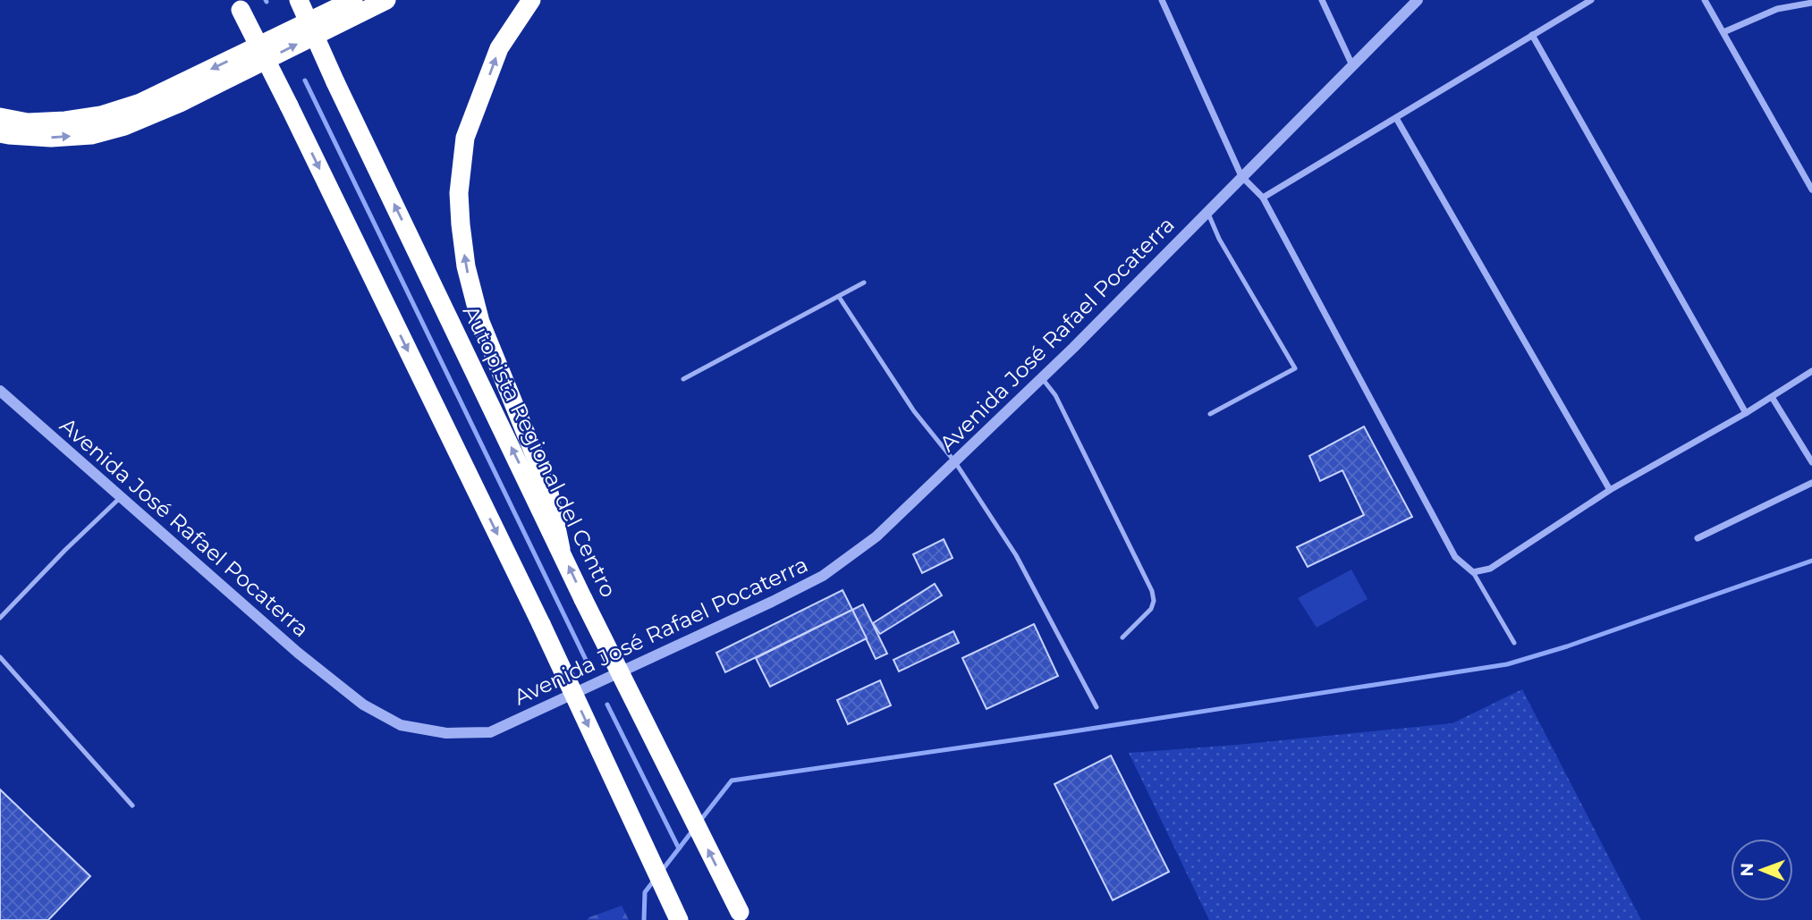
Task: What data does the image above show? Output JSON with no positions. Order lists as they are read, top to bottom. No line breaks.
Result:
{"streets":{"highway":["Autopista Regional del Centro"],"street":["Avenida José Rafael Pocaterra"]},"north":"left"}
